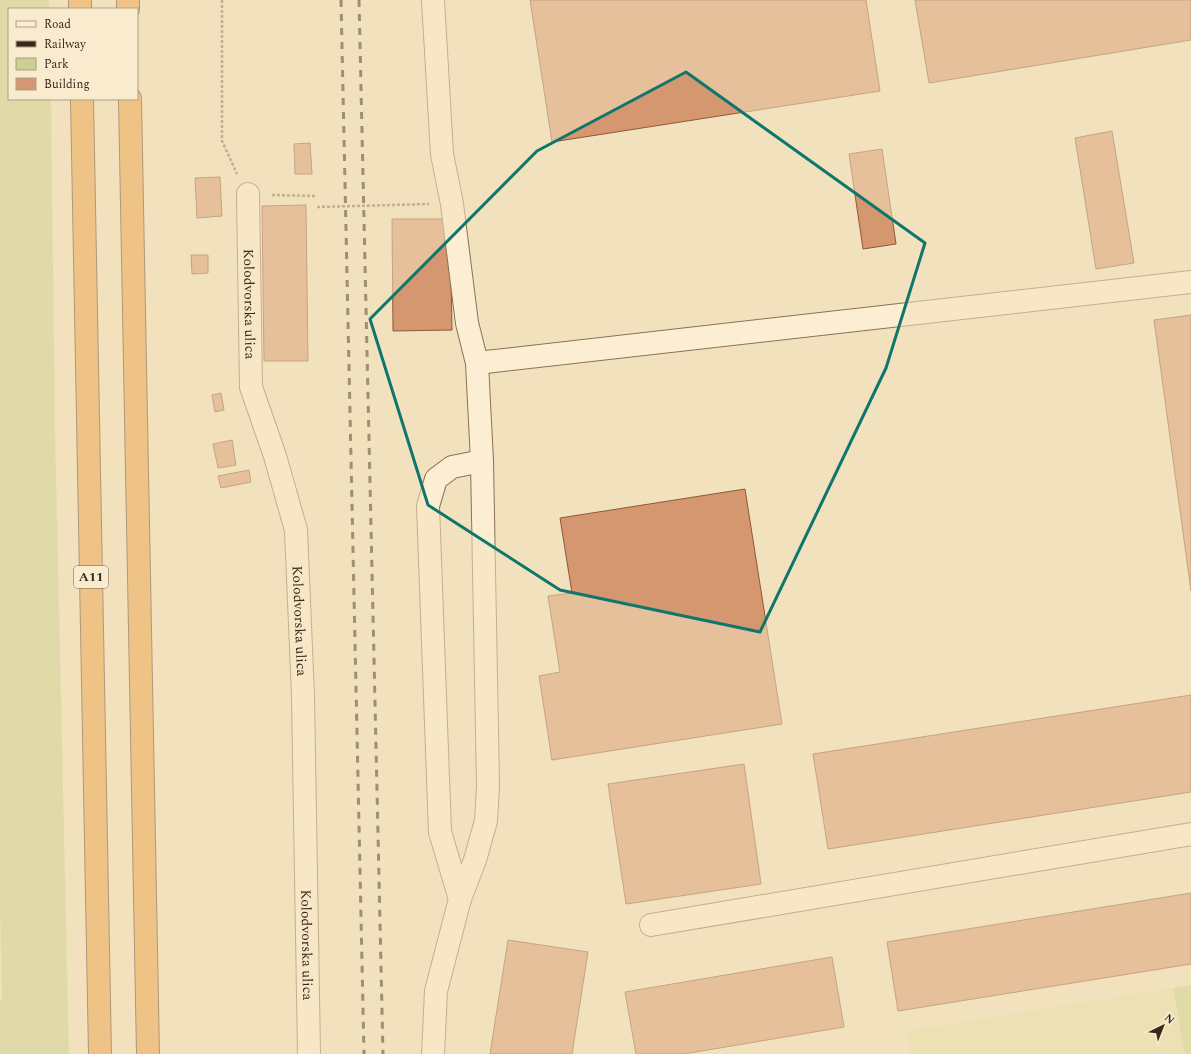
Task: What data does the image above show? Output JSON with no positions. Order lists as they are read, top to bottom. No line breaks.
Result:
{"streets":{"highway":["A11"],"lane":["Kolodvorska ulica"]},"legend":["Road","Railway","Park","Building"],"north":"top right"}
